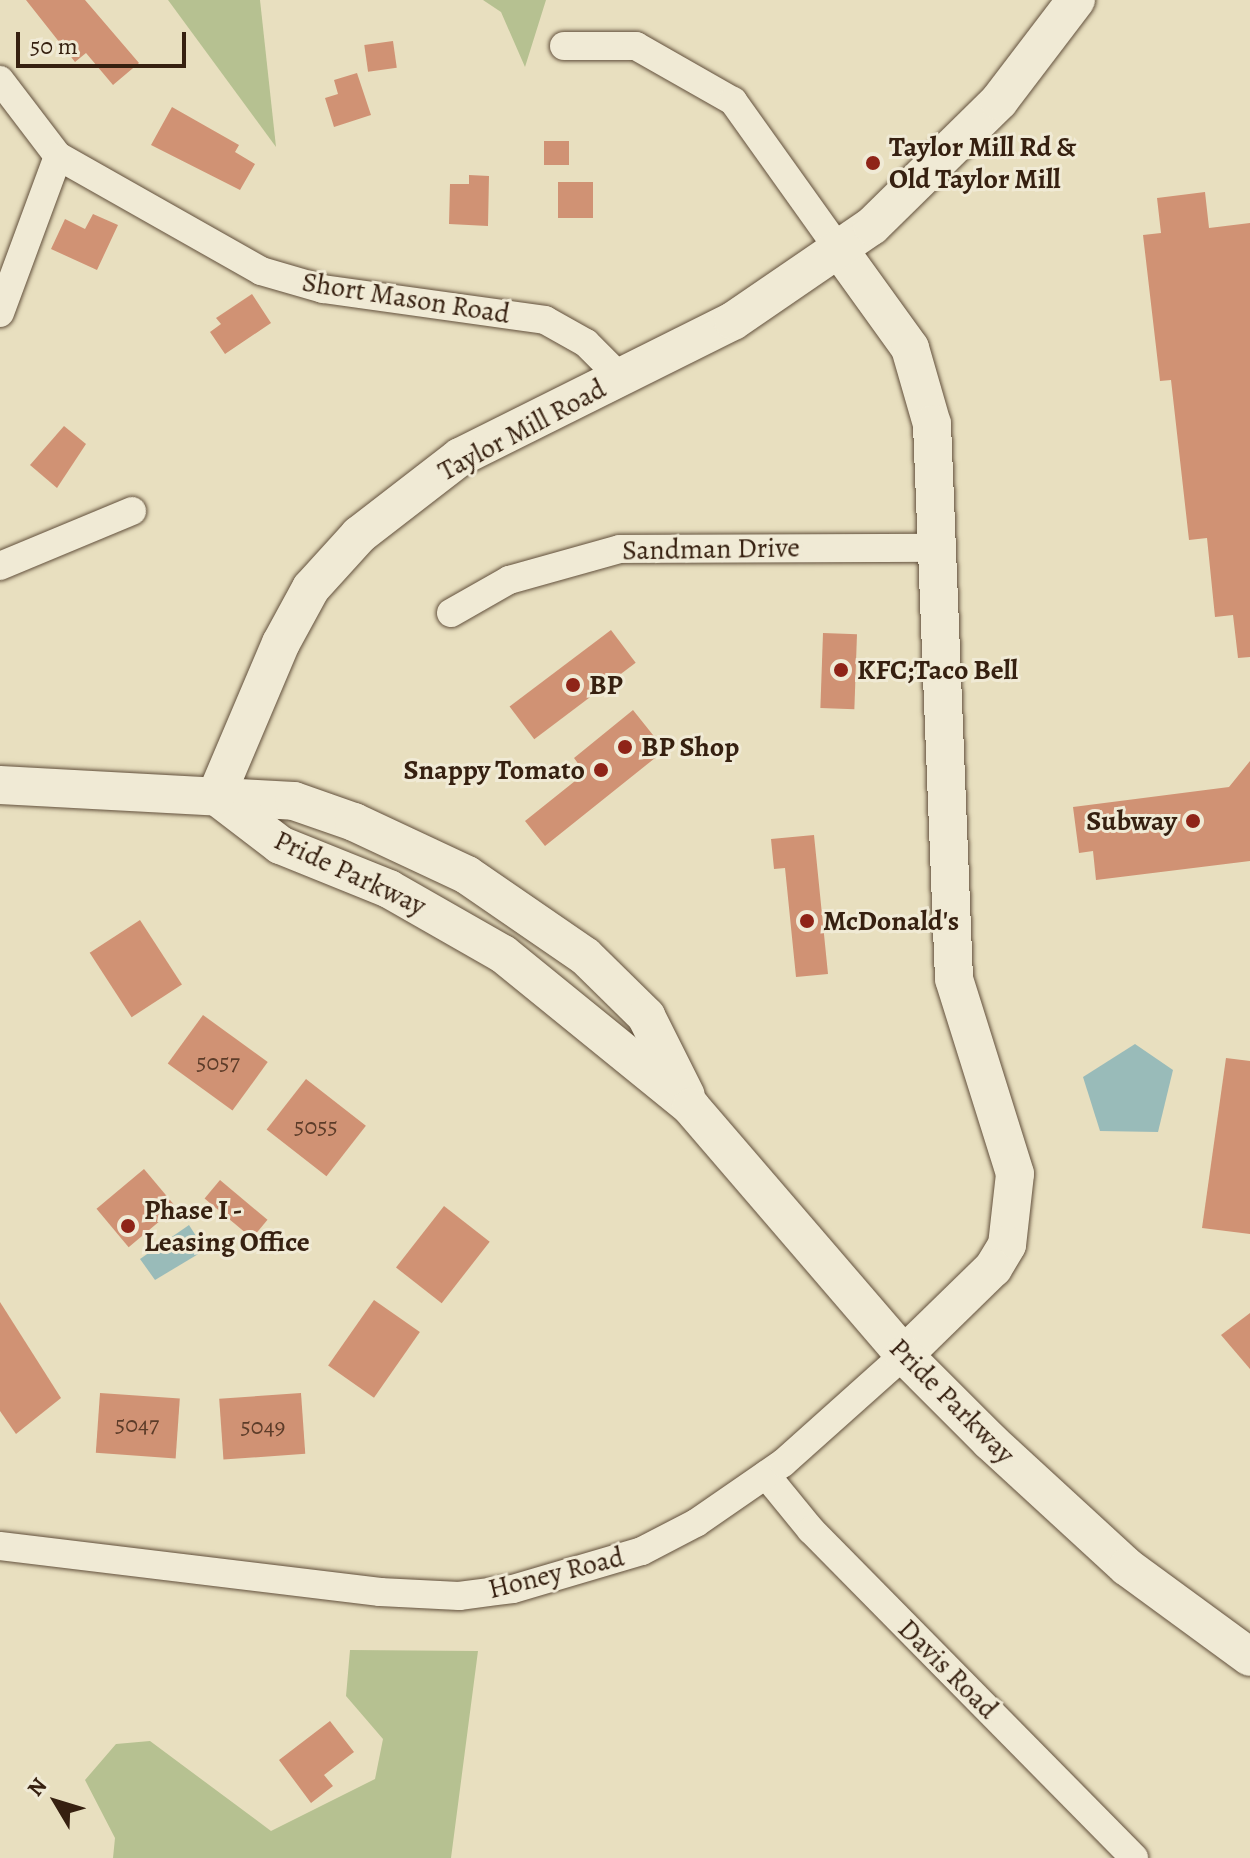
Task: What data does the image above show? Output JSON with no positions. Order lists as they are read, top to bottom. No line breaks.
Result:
{"streets":{"street":["Short Mason Road","Taylor Mill Road","Sandman Drive","Pride Parkway","Honey Road","Davis Road"]},"crossings":[["Short Mason Road","Taylor Mill Road"],["Taylor Mill Road","Pride Parkway"],["Pride Parkway","Honey Road"],["Honey Road","Davis Road"]],"places":["Taylor Mill Rd & Old Taylor Mill","KFC;Taco Bell","BP","BP Shop","Snappy Tomato","Subway","McDonald's","Phase I - Leasing Office"],"house_numbers":["5057","5055","5047","5049"],"scale_bar":"50 m","north":"top left"}
